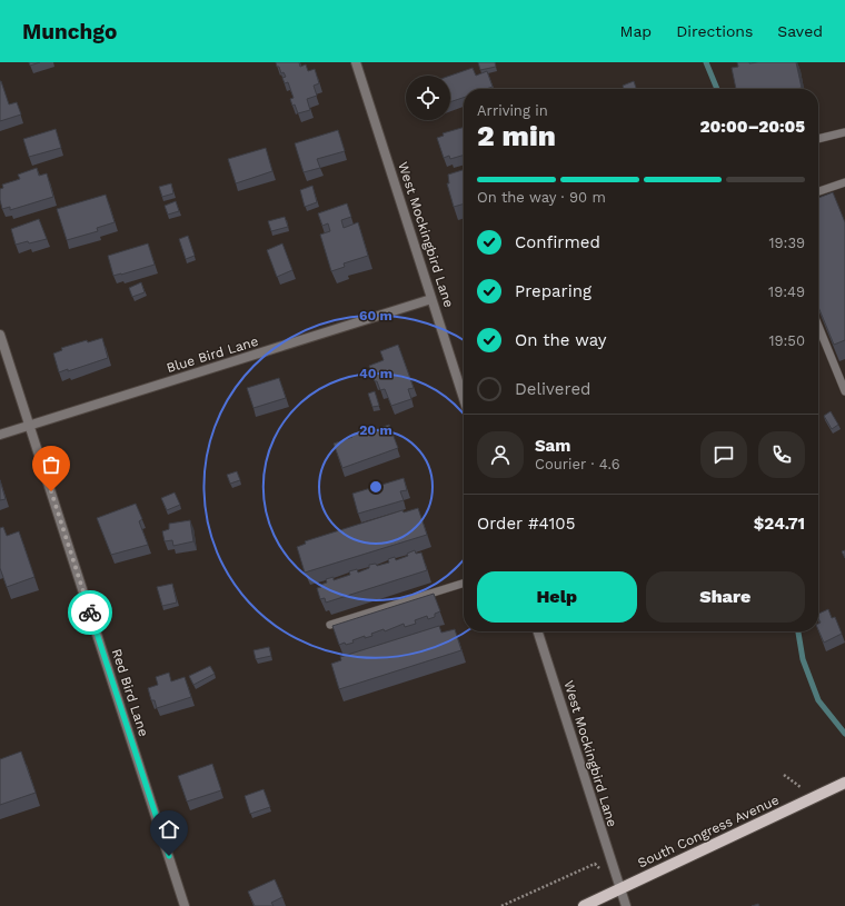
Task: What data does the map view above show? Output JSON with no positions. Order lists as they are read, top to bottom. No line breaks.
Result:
{"streets":{"main road":["South Congress Avenue"],"street":["West Mockingbird Lane","Blue Bird Lane","Red Bird Lane"]},"crossings":[["West Mockingbird Lane","Blue Bird Lane"],["West Mockingbird Lane","South Congress Avenue"],["Blue Bird Lane","Red Bird Lane"]],"page":{"header":"Munchgo","nav":["Map","Directions","Saved"],"heading":["2 min","Arriving in","20:00–20:05"],"panel":["Sam","Courier · 4.6","Order #4105","$24.71"],"bar":"On the way · 90 m","list":[["Confirmed","19:39"],["Preparing","19:49"],["On the way","19:50"],"Delivered"],"buttons":["Help","Share"]},"rings":["60 m","40 m","20 m"]}
